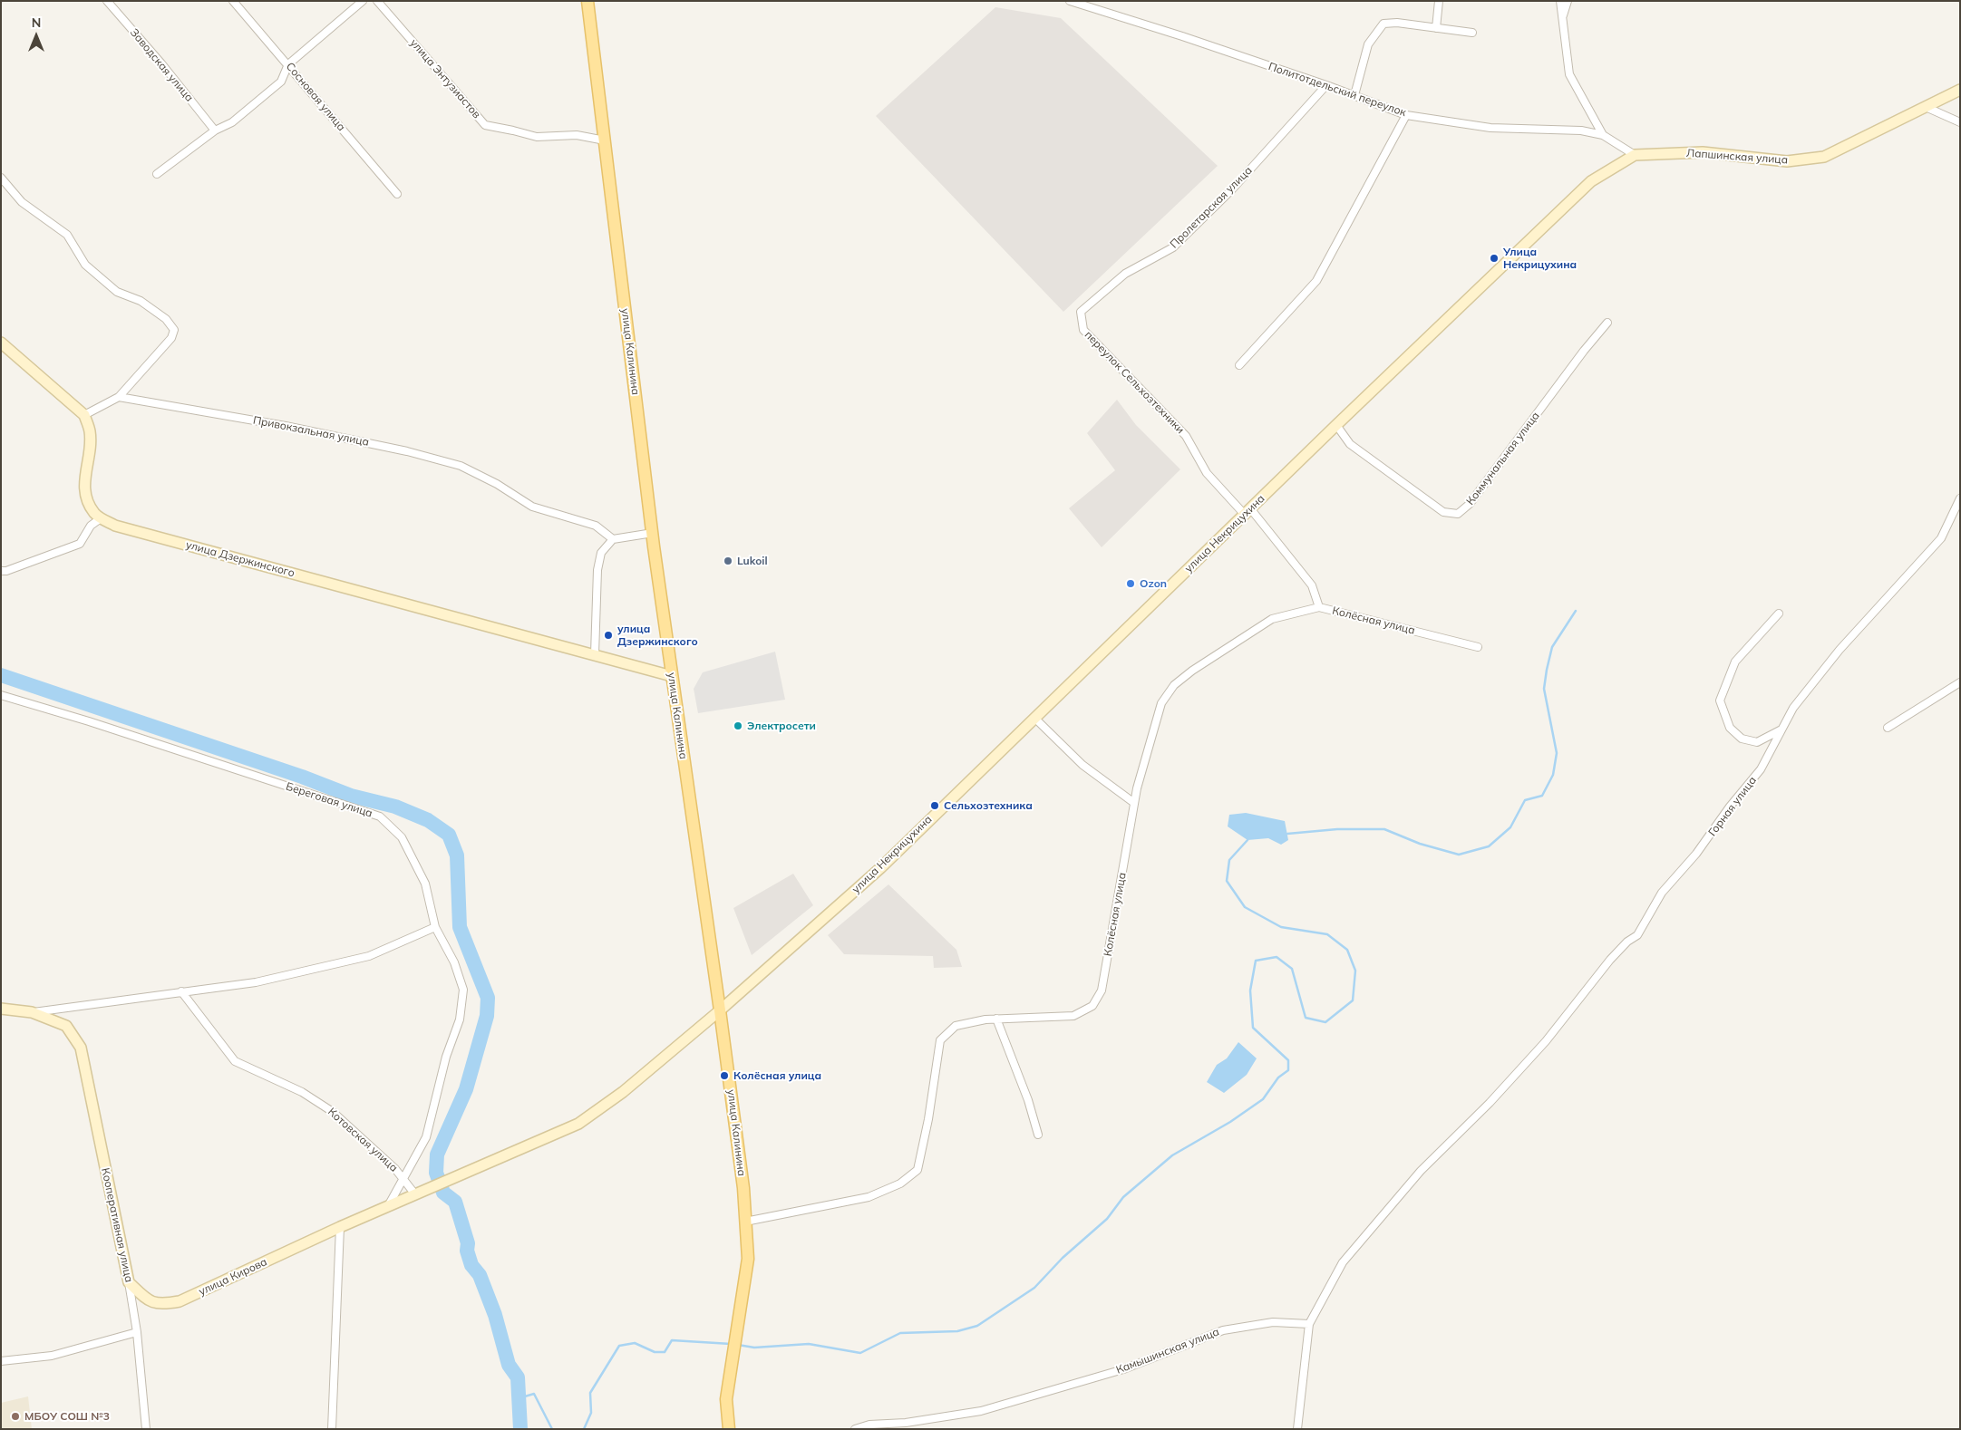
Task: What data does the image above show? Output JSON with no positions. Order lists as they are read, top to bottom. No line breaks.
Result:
{"streets":{"main road":["улица Калинина"],"street":["Заводская улица","улица Энтузиастов","Политотдельский переулок","Сосновая улица","Лапшинская улица","Пролетарская улица","переулок Сельхозтехники","Привокзальная улица","Коммунальная улица","улица Некрицухина","улица Дзержинского","Колёсная улица","Береговая улица","Горная улица","Котовская улица","Кооперативная улица","улица Кирова","Камышинская улица"]},"crossings":[["улица Энтузиастов","улица Калинина"],["Политотдельский переулок","Лапшинская улица"],["Политотдельский переулок","Пролетарская улица"],["Политотдельский переулок","улица Некрицухина"],["Лапшинская улица","улица Некрицухина"],["Пролетарская улица","переулок Сельхозтехники"],["улица Калинина","улица Некрицухина"],["улица Калинина","улица Дзержинского"],["улица Калинина","Колёсная улица"],["переулок Сельхозтехники","улица Некрицухина"],["переулок Сельхозтехники","Колёсная улица"],["Коммунальная улица","улица Некрицухина"],["улица Некрицухина","улица Кирова"],["Береговая улица","Котовская улица"],["Береговая улица","улица Кирова"],["Горная улица","Камышинская улица"],["Котовская улица","улица Кирова"],["Кооперативная улица","улица Кирова"]],"places":["Улица Некрицухина","Lukoil","Ozon","улица Дзержинского","Электросети","Сельхозтехника","Колёсная улица","МБОУ СОШ №3"],"north":"top"}
